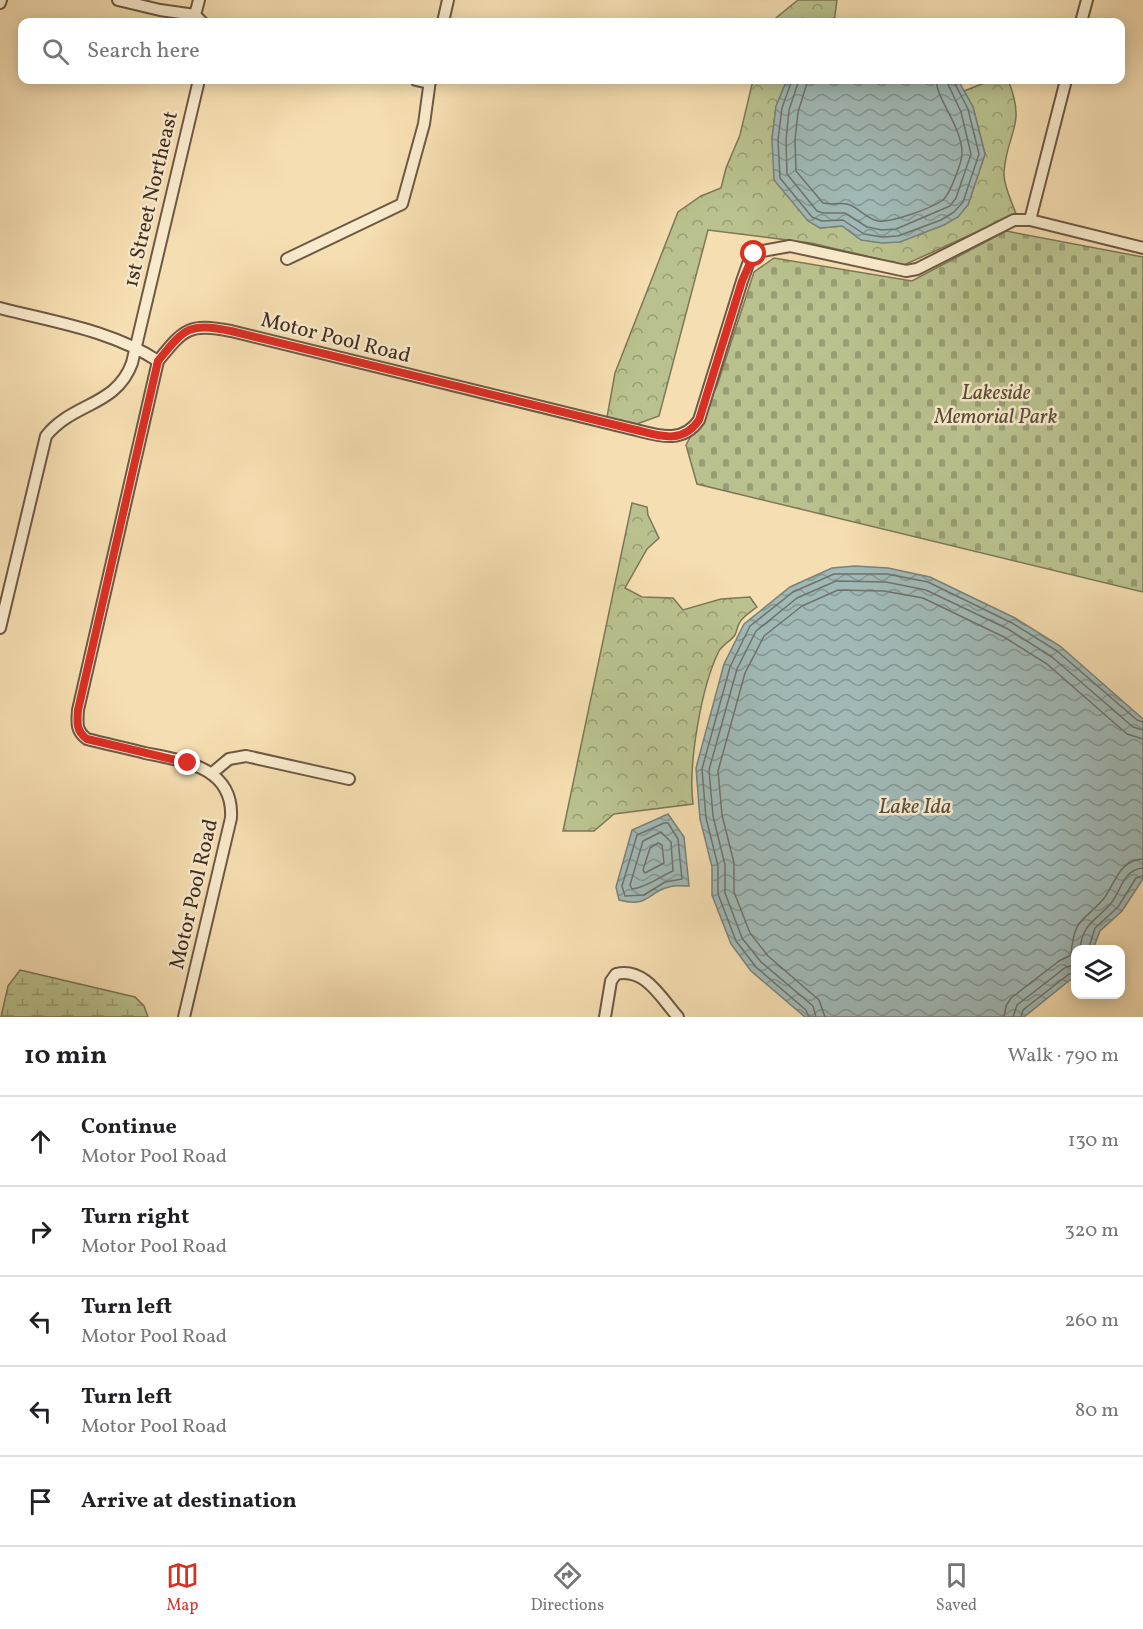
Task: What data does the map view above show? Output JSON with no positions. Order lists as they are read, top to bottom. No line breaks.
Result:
{"streets":{"street":["1st Street Northeast","Motor Pool Road"]},"water":["Lake Ida"],"parks":["Lakeside Memorial Park"],"page":{"search":"Search here","heading":["10 min","Walk · 790 m"],"list":[["Continue","Motor Pool Road","130 m"],["Turn right","Motor Pool Road","320 m"],["Turn left","Motor Pool Road","260 m"],["Turn left","Motor Pool Road","80 m"],"Arrive at destination"],"nav":["Map","Directions","Saved"]}}
